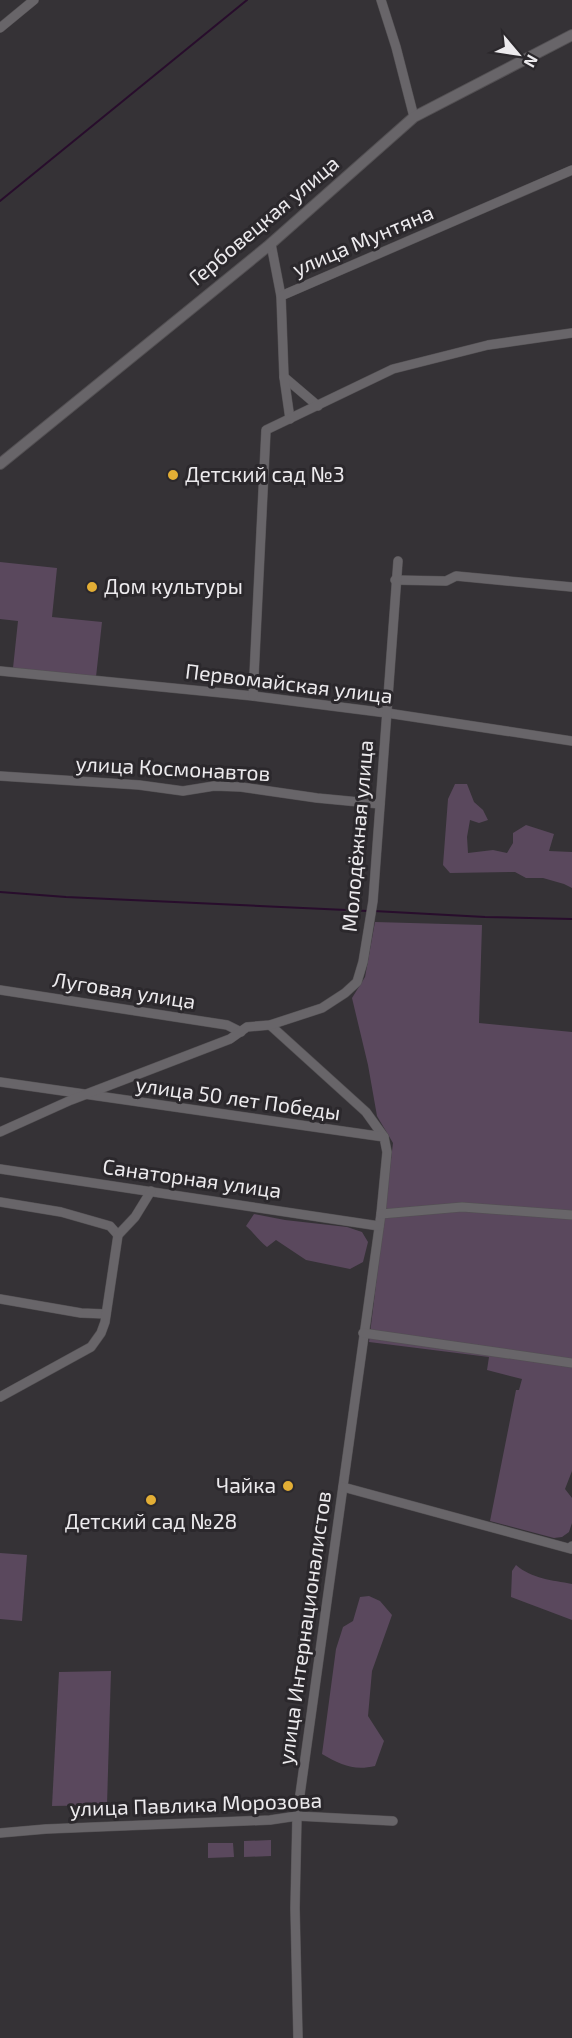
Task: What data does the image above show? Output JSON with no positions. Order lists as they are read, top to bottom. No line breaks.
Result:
{"streets":{"street":["Гербовецкая улица","улица Мунтяна","Первомайская улица","улица Космонавтов","Молодёжная улица","Луговая улица","улица 50 лет Победы","Санаторная улица","улица Интернационалистов","улица Павлика Морозова"]},"crossings":[["Первомайская улица","Молодёжная улица"],["улица Космонавтов","Молодёжная улица"],["Молодёжная улица","Луговая улица"],["Молодёжная улица","улица 50 лет Победы"],["Санаторная улица","улица Интернационалистов"],["улица Интернационалистов","улица Павлика Морозова"]],"places":["Детский сад №3","Дом культуры","Чайка","Детский сад №28"],"north":"bottom right"}
